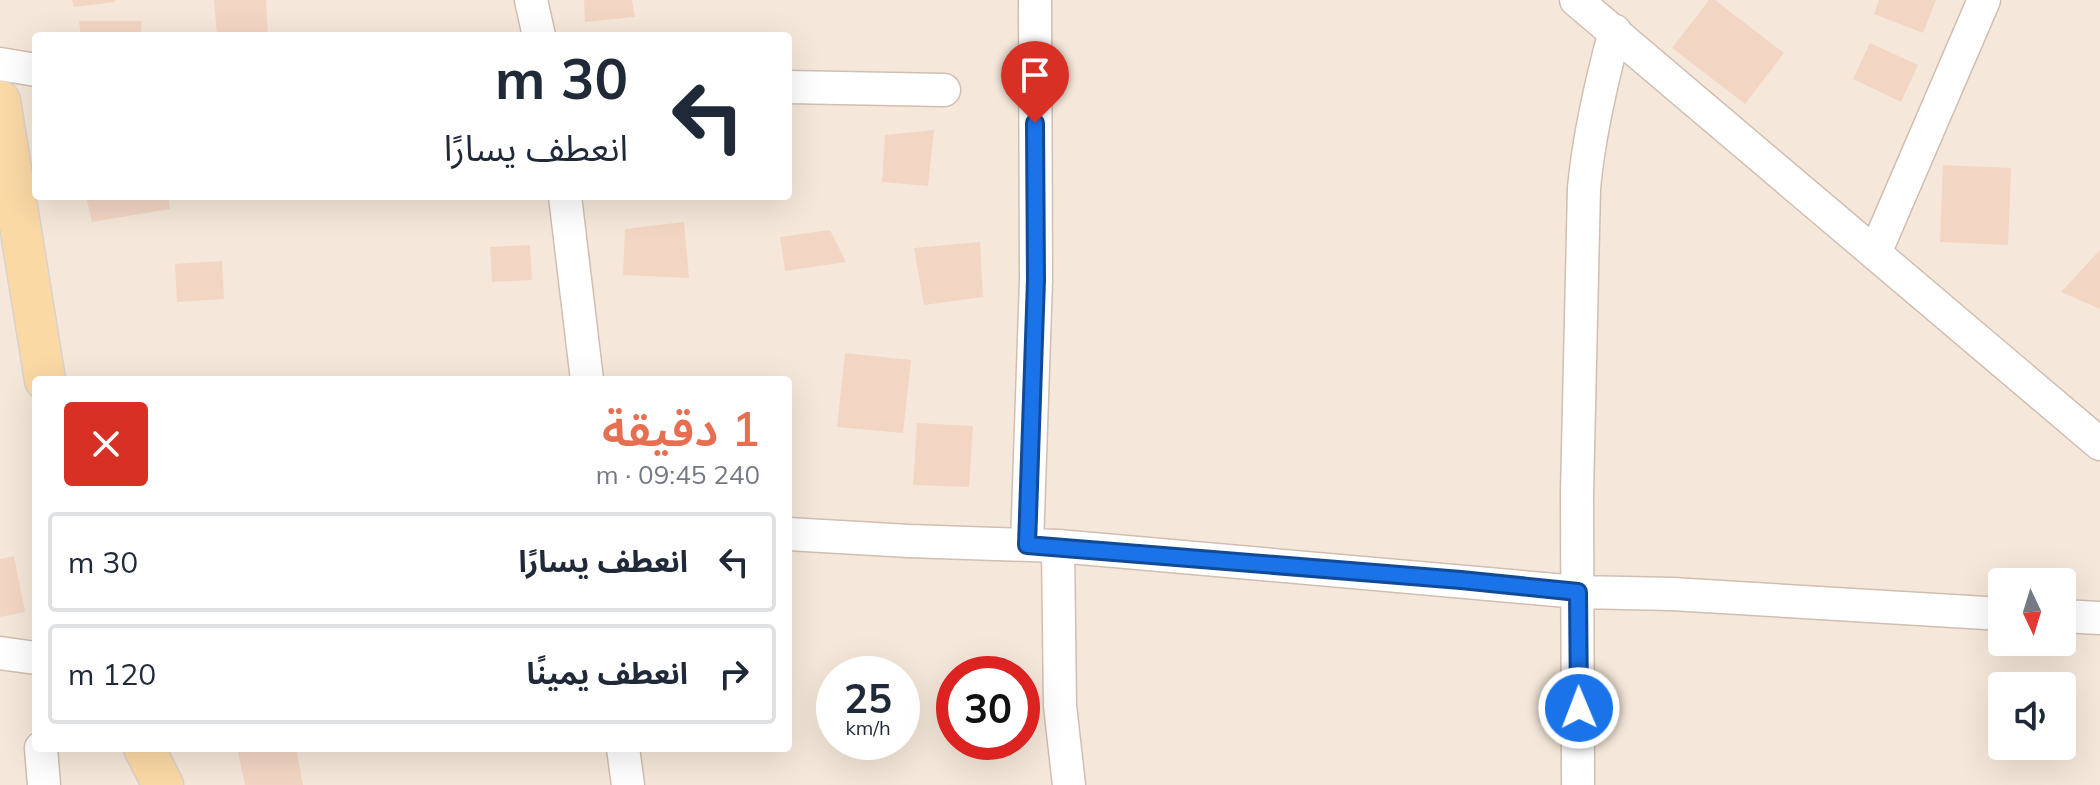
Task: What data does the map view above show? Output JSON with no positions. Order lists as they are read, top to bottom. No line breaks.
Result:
{"north":"bottom","page":{"turn":["30 m","انعطف يسارًا"],"heading":["1 دقيقة","240 m · 09:45"],"list":[{"name":"انعطف يسارًا","value":"30 m"},{"name":"انعطف يمينًا","value":"120 m"}],"speed":"25 km/h","limit":"30"}}
